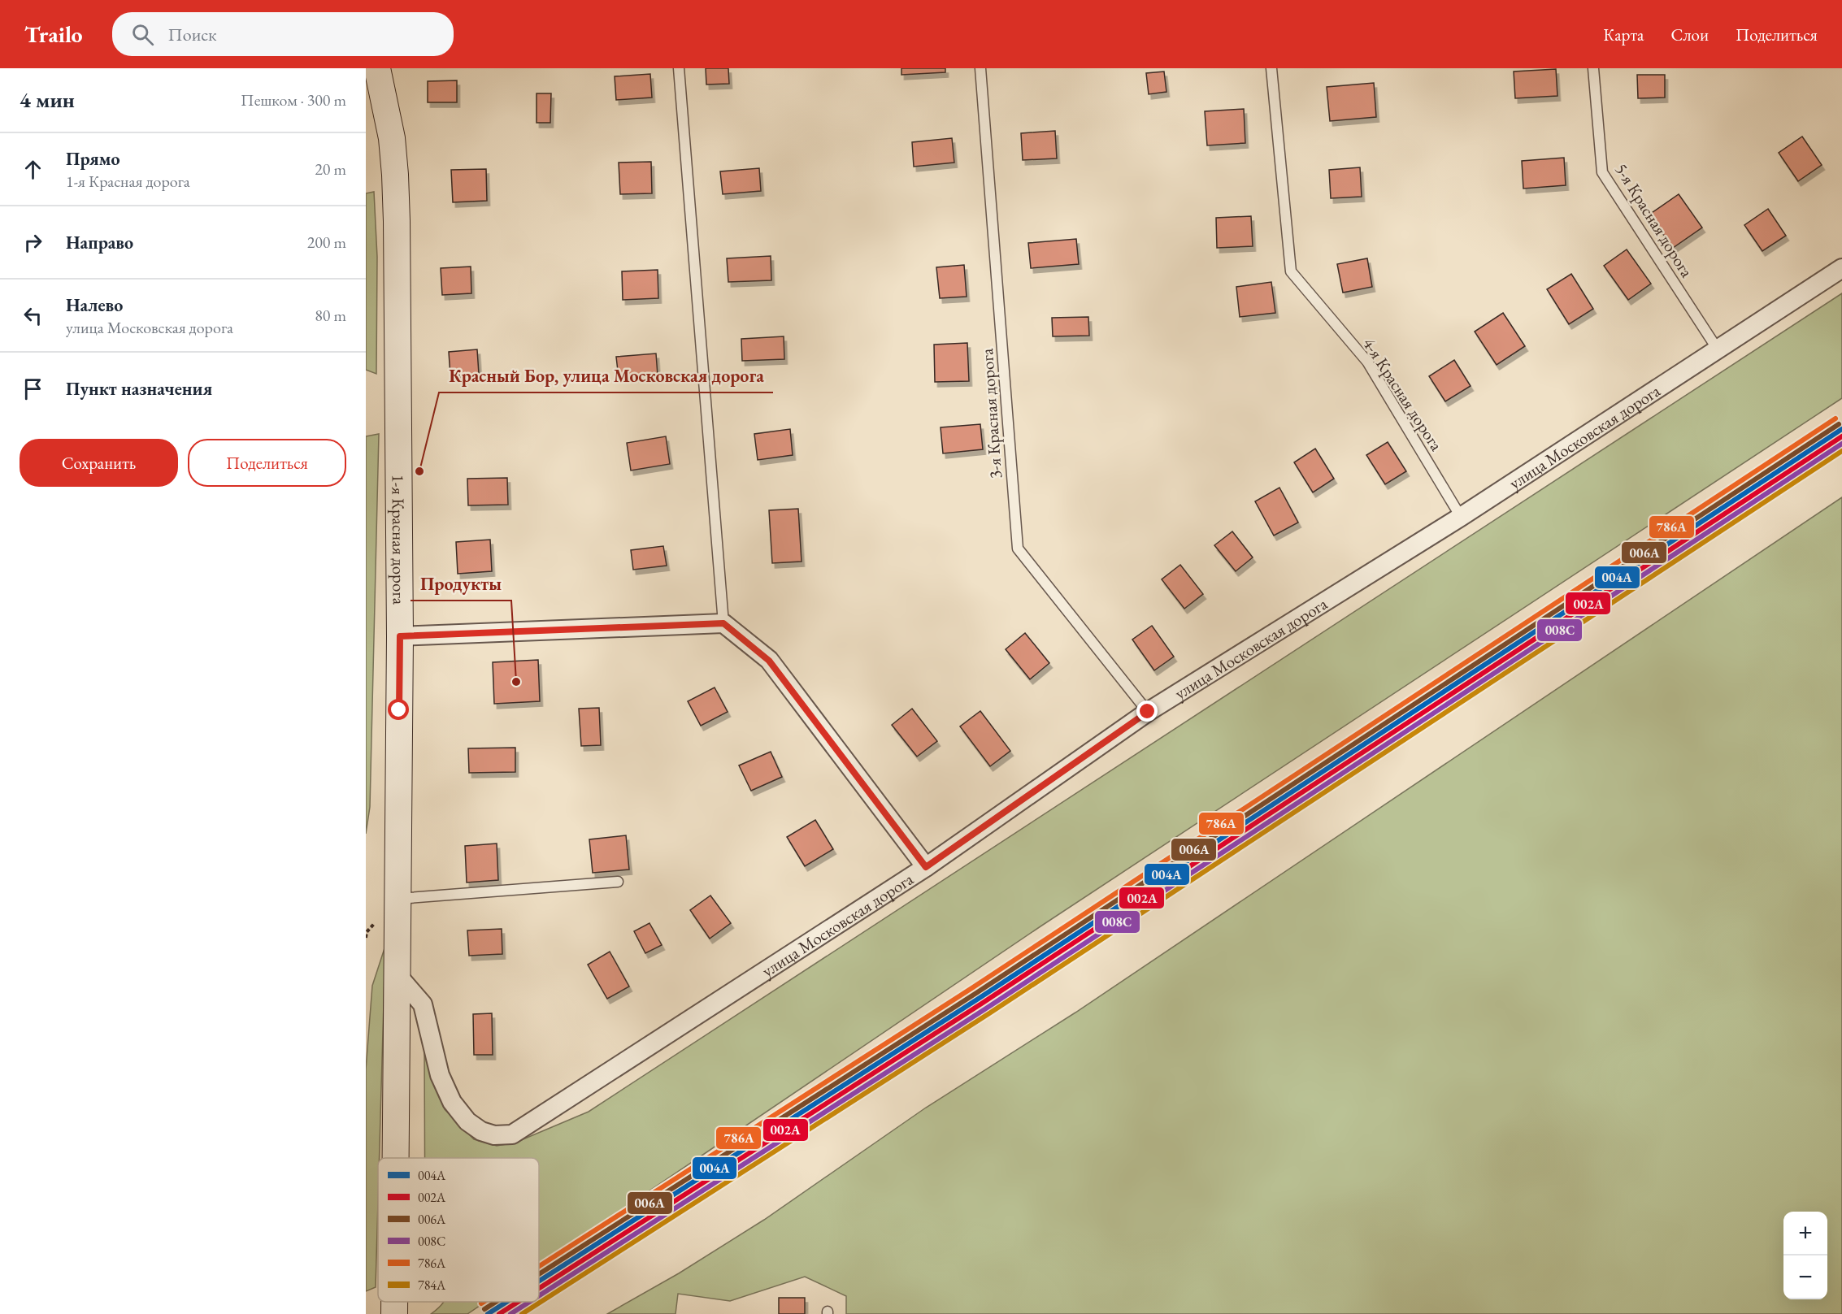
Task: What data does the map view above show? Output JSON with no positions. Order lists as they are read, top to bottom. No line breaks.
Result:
{"streets":{"main road":["1-я Красная дорога"],"street":["улица Московская дорога"],"lane":["5-я Красная дорога","4-я Красная дорога","3-я Красная дорога"]},"crossings":[["5-я Красная дорога","улица Московская дорога"],["4-я Красная дорога","улица Московская дорога"],["3-я Красная дорога","улица Московская дорога"],["улица Московская дорога","1-я Красная дорога"]],"places":["Красный Бор, улица Московская дорога","Продукты"],"lines":["transit line 786А","transit line 006А","transit line 004А","transit line 002А","transit line 008С","transit line 784А"],"legend":["004А","002А","006А","008С","786А","784А"],"page":{"header":"Trailo","search":"Поиск","nav":["Карта","Слои","Поделиться"],"heading":["4 мин","Пешком · 300 m"],"list":[["Прямо","1-я Красная дорога","20 m"],["Направо","200 m"],["Налево","улица Московская дорога","80 m"],"Пункт назначения"],"buttons":["Сохранить","Поделиться"],"map_buttons":["+","−"]}}
